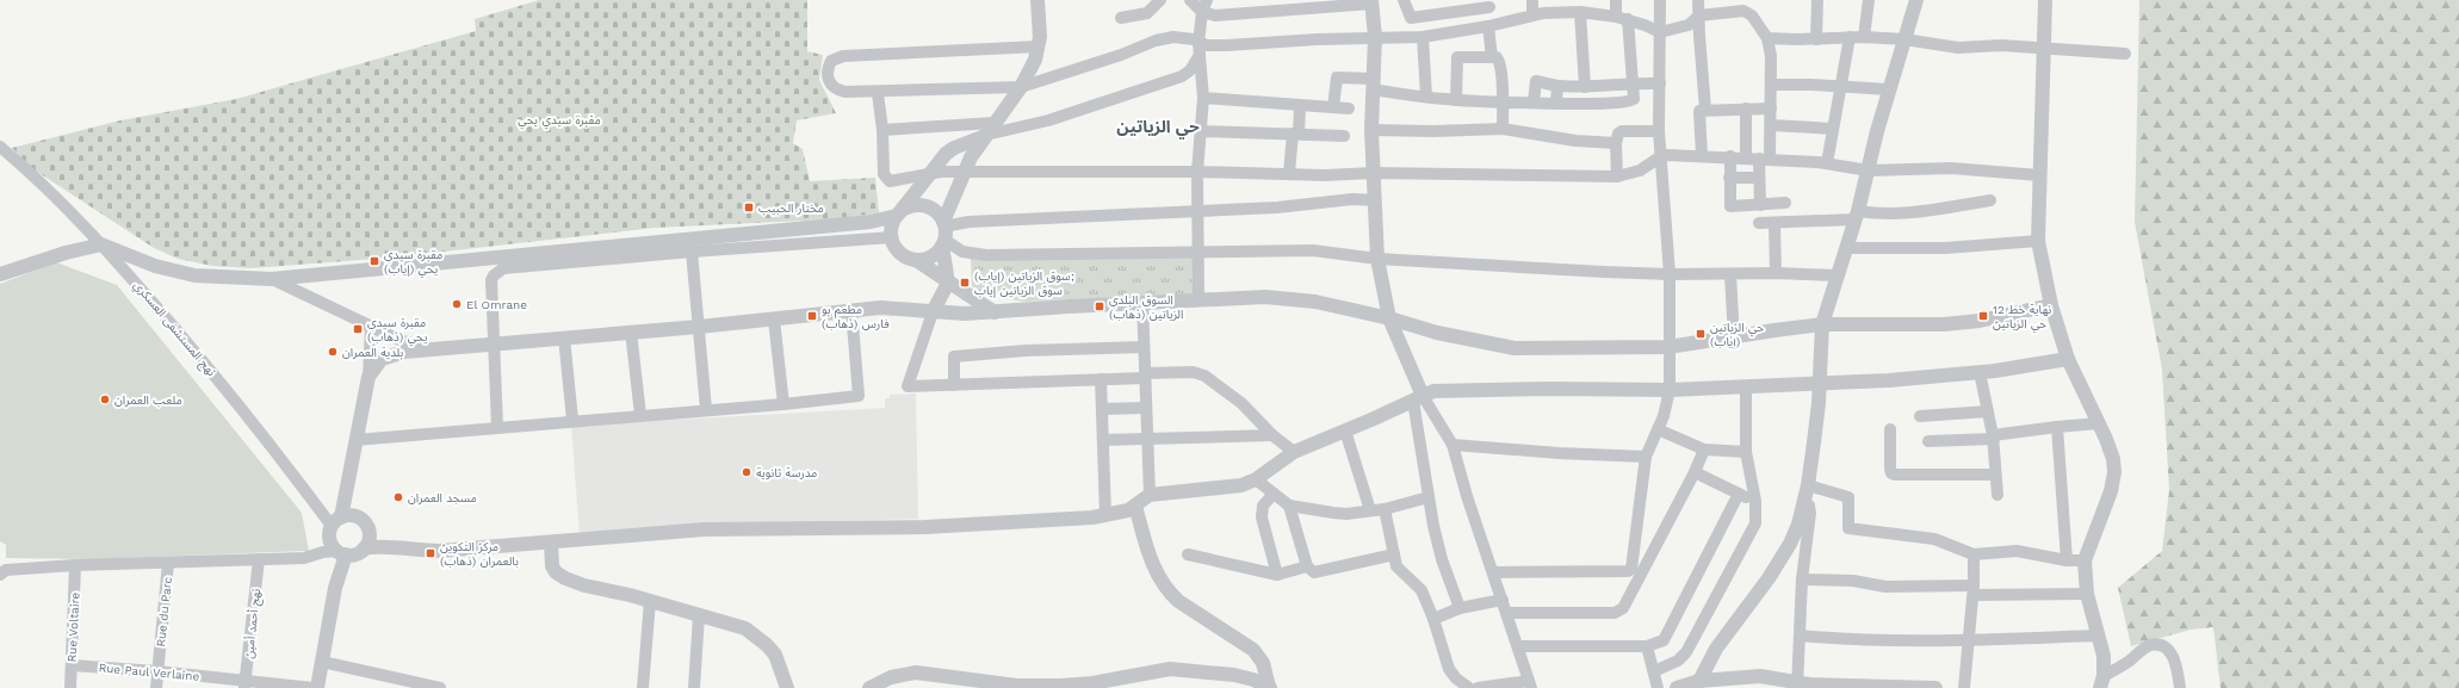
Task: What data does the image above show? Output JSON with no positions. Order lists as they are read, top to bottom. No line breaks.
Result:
{"streets":{"street":["نهج المستشفى العسكري","Rue du Parc","نهج أحمد أمين","Rue Voltaire","Rue Paul Verlaine"]},"crossings":[["Rue du Parc","Rue Paul Verlaine"],["نهج أحمد أمين","Rue Paul Verlaine"],["Rue Voltaire","Rue Paul Verlaine"]],"districts":["حي الزياتين"],"parks":["مقبرة سيدي يحي"],"places":{"transit":["مختار الحبيب","مقبرة سيدي يحي (إياب)","سوق الزياتين (إياب); سوق الزياتين إياب","السوق البلدي الزياتين (ذهاب)","مطعم بو فارس (ذهاب)","نهاية خط 12 حي الزياتين","مقبرة سيدي يحي (ذهاب)","حي الزياتين (إياب)","مركز التكوين بالعمران (ذهاب)"],"other":["El Omrane","بلدية العمران","ملعب العمران","مدرسة ثانوية","مسجد العمران"]}}
